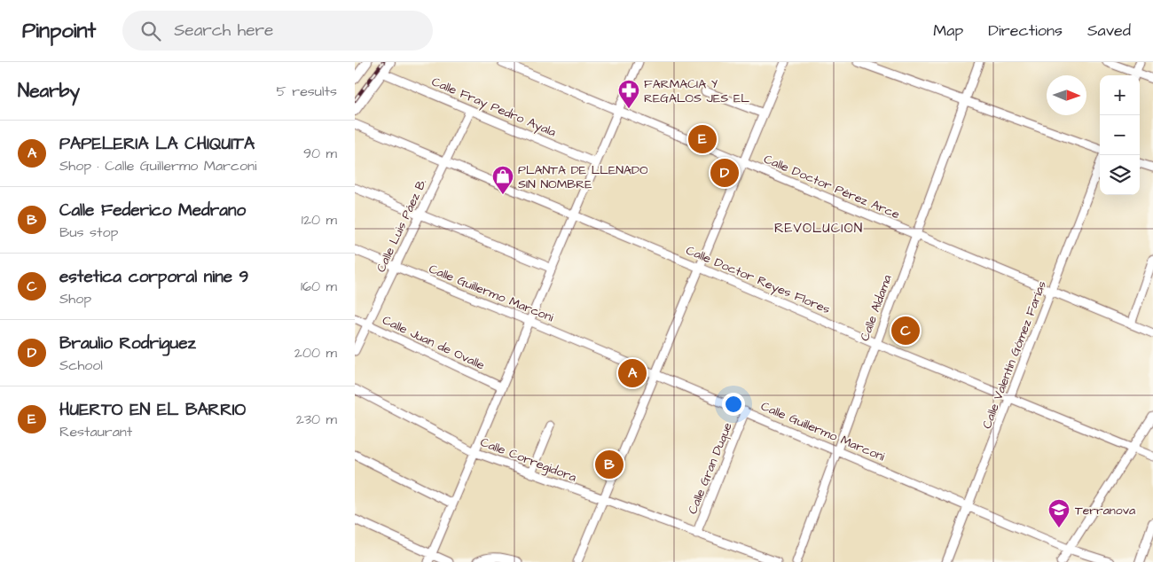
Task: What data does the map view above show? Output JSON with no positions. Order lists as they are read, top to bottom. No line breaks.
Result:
{"streets":{"street":["Calle Fray Pedro Ayala","Calle Doctor Pérez Arce","Calle Luis Páez B.","Calle Doctor Reyes Flores","Calle Guillermo Marconi","Calle Aldama","Calle Juan de Ovalle","Calle Valentín Gómez Farías","Calle Corregidora","Calle Gran Duque"]},"crossings":[["Calle Fray Pedro Ayala","Calle Luis Páez B."],["Calle Doctor Pérez Arce","Calle Aldama"],["Calle Doctor Pérez Arce","Calle Valentín Gómez Farías"],["Calle Luis Páez B.","Calle Doctor Reyes Flores"],["Calle Luis Páez B.","Calle Guillermo Marconi"],["Calle Luis Páez B.","Calle Juan de Ovalle"],["Calle Doctor Reyes Flores","Calle Aldama"],["Calle Doctor Reyes Flores","Calle Valentín Gómez Farías"],["Calle Guillermo Marconi","Calle Aldama"],["Calle Guillermo Marconi","Calle Valentín Gómez Farías"],["Calle Guillermo Marconi","Calle Gran Duque"],["Calle Corregidora","Calle Gran Duque"]],"districts":["REVOLUCION"],"places":{"pharmacy":["FARMACIA Y REGALOS JES EL"],"shop":["PLANTA DE LLENADO SIN NOMBRE"],"school or university":["Terranova"]},"north":"right","page":{"header":"Pinpoint","search":"Search here","nav":["Map","Directions","Saved"],"heading":["Nearby","5 results"],"map_buttons":["+","−"],"list":[{"mark":"A","name":"PAPELERIA LA CHIQUITA","note":"Shop · Calle Guillermo Marconi","value":"90 m"},{"mark":"B","name":"Calle Federico Medrano","note":"Bus stop","value":"120 m"},{"mark":"C","name":"estetica corporal nine 9","note":"Shop","value":"160 m"},{"mark":"D","name":"Braulio Rodriguez","note":"School","value":"200 m"},{"mark":"E","name":"HUERTO EN EL BARRIO","note":"Restaurant","value":"230 m"}],"pins":["E","D","C","A","B"]}}
